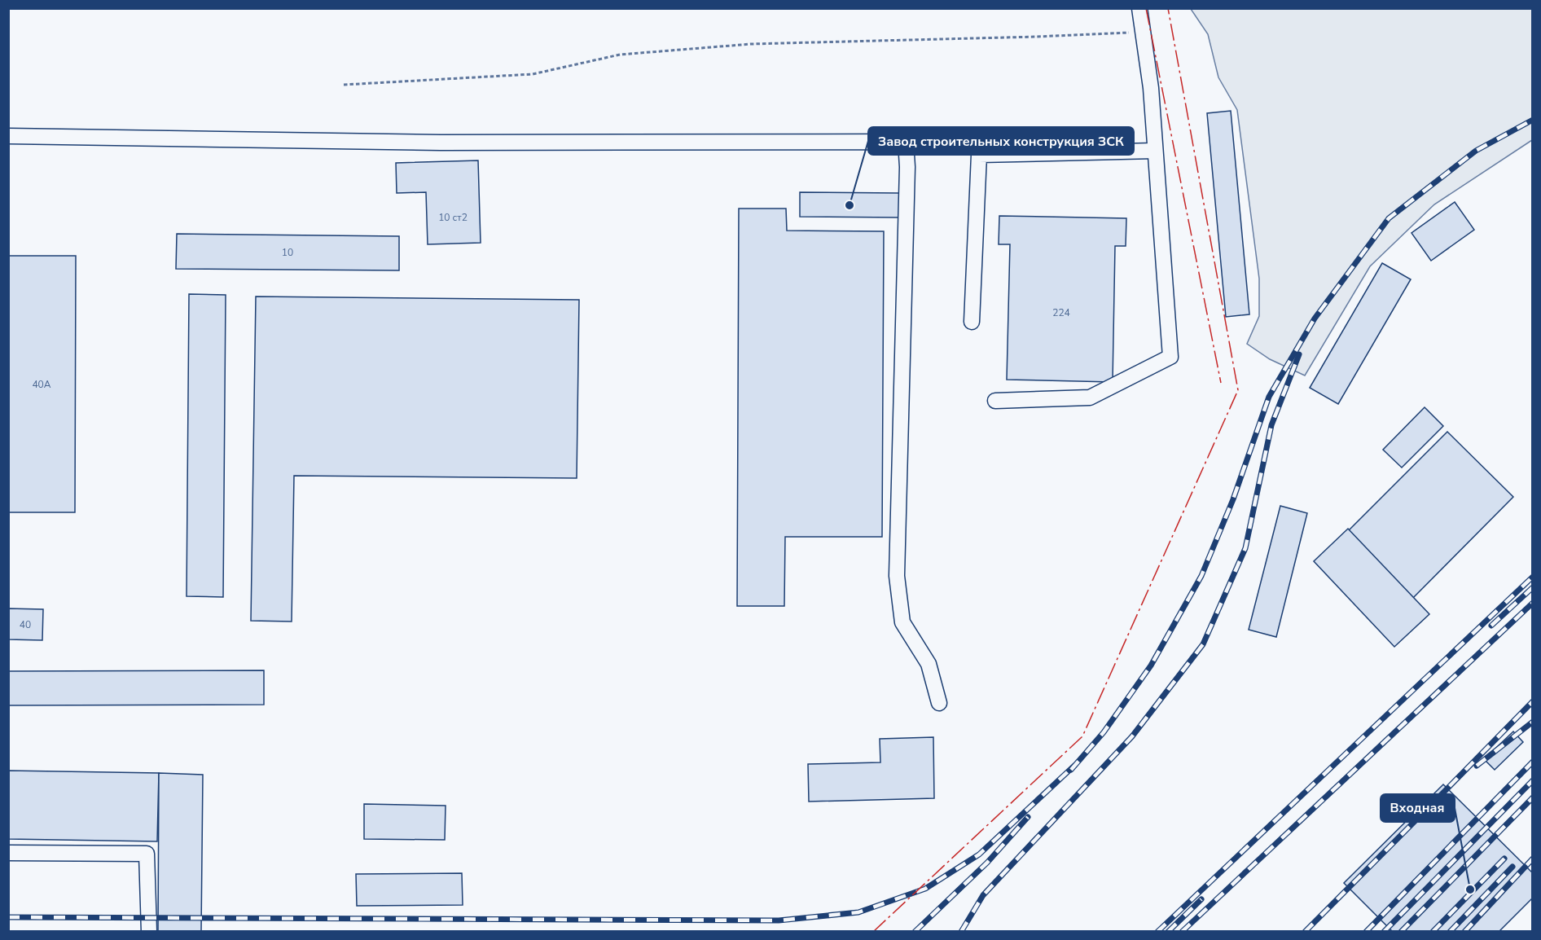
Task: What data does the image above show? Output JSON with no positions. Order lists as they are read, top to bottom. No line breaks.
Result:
{"places":["Завод строительных конструкция ЗСК","Входная"],"house_numbers":["10 ст2","10","224","40А","40"]}
